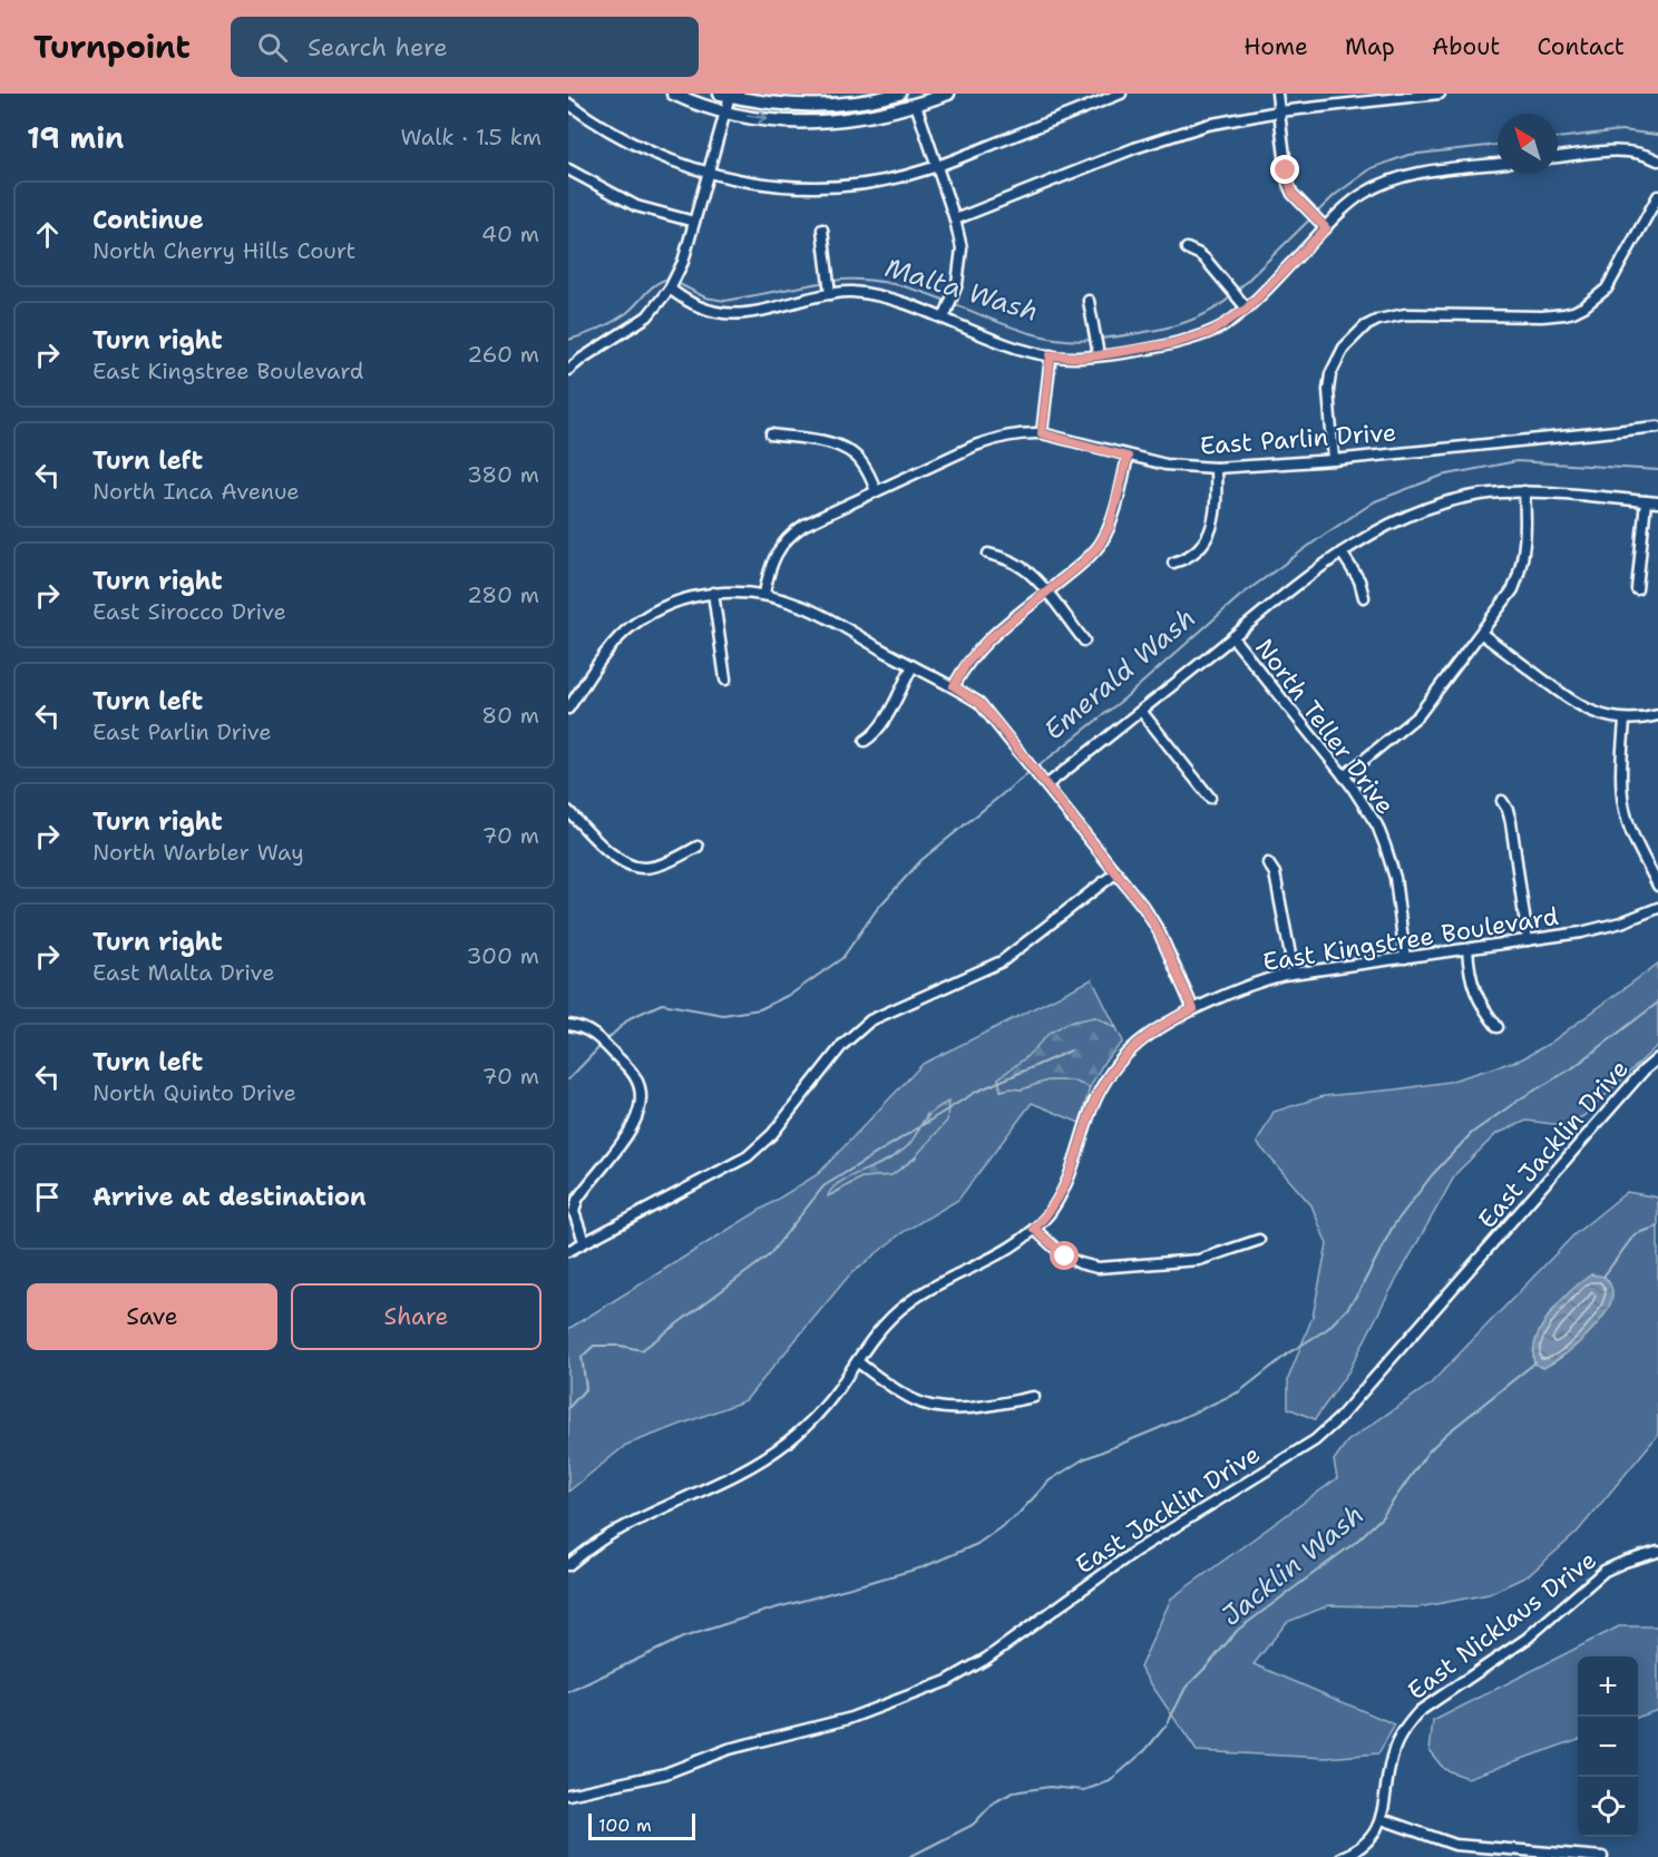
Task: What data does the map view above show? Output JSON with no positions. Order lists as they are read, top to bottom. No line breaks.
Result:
{"streets":{"street":["East Parlin Drive","North Teller Drive","East Kingstree Boulevard","East Jacklin Drive","East Nicklaus Drive"]},"crossings":[["North Teller Drive","East Kingstree Boulevard"]],"water":["Malta Wash","Emerald Wash","Jacklin Wash"],"scale_bar":"100 m","north":"top left","page":{"header":"Turnpoint","search":"Search here","nav":["Home","Map","About","Contact"],"heading":["19 min","Walk · 1.5 km"],"list":[["Continue","North Cherry Hills Court","40 m"],["Turn right","East Kingstree Boulevard","260 m"],["Turn left","North Inca Avenue","380 m"],["Turn right","East Sirocco Drive","280 m"],["Turn left","East Parlin Drive","80 m"],["Turn right","North Warbler Way","70 m"],["Turn right","East Malta Drive","300 m"],["Turn left","North Quinto Drive","70 m"],"Arrive at destination"],"buttons":["Save","Share"],"map_buttons":["+","−"],"scale":"100 m"}}
